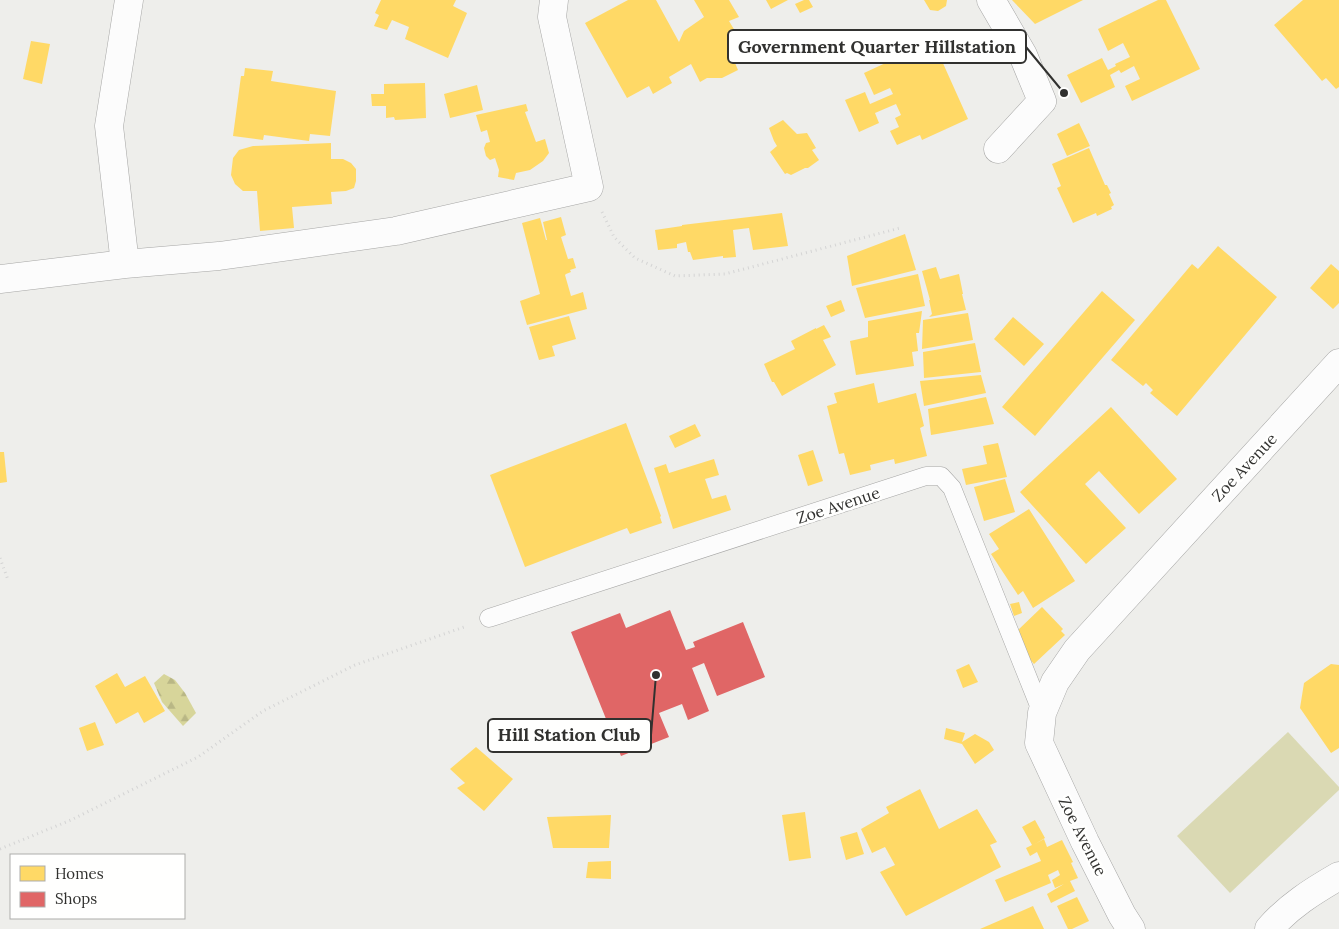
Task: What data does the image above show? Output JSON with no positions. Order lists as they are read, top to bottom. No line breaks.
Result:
{"streets":{"street":["Zoe Avenue"]},"places":["Government Quarter Hillstation","Hill Station Club"],"legend":["Homes","Shops"]}
